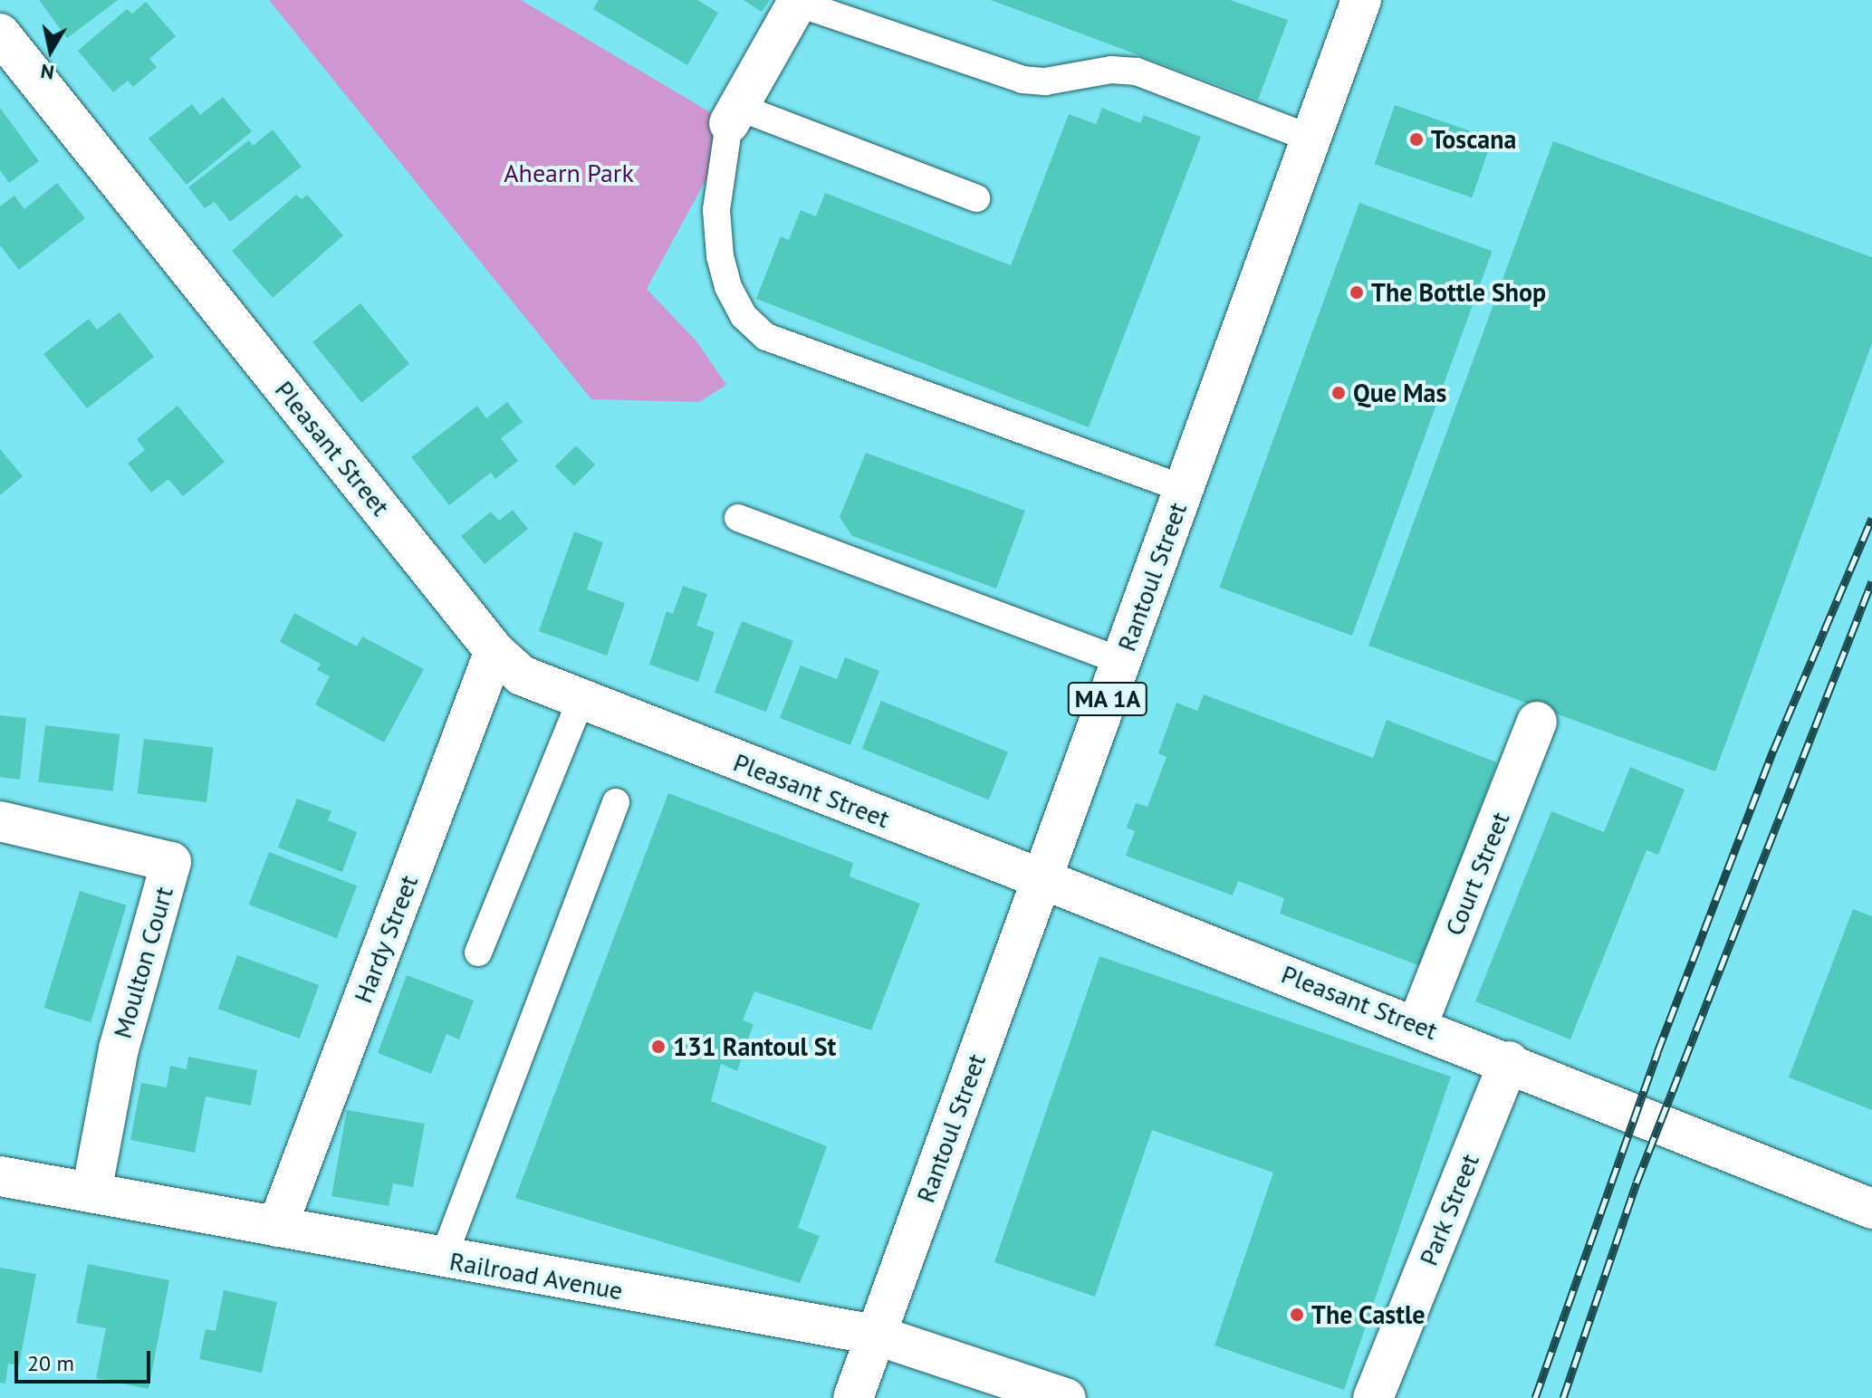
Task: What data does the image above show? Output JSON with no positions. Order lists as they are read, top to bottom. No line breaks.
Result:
{"streets":{"main road":["Pleasant Street","Rantoul Street","MA 1A","Court Street","Hardy Street","Moulton Court","Park Street","Railroad Avenue"]},"crossings":[["Pleasant Street","Rantoul Street"],["Pleasant Street","Court Street"],["Pleasant Street","Hardy Street"],["Pleasant Street","Park Street"],["Rantoul Street","Railroad Avenue"],["Hardy Street","Railroad Avenue"],["Moulton Court","Railroad Avenue"]],"parks":["Ahearn Park"],"places":["Toscana","The Bottle Shop","Que Mas","131 Rantoul St","The Castle"],"scale_bar":"20 m","north":"bottom"}
